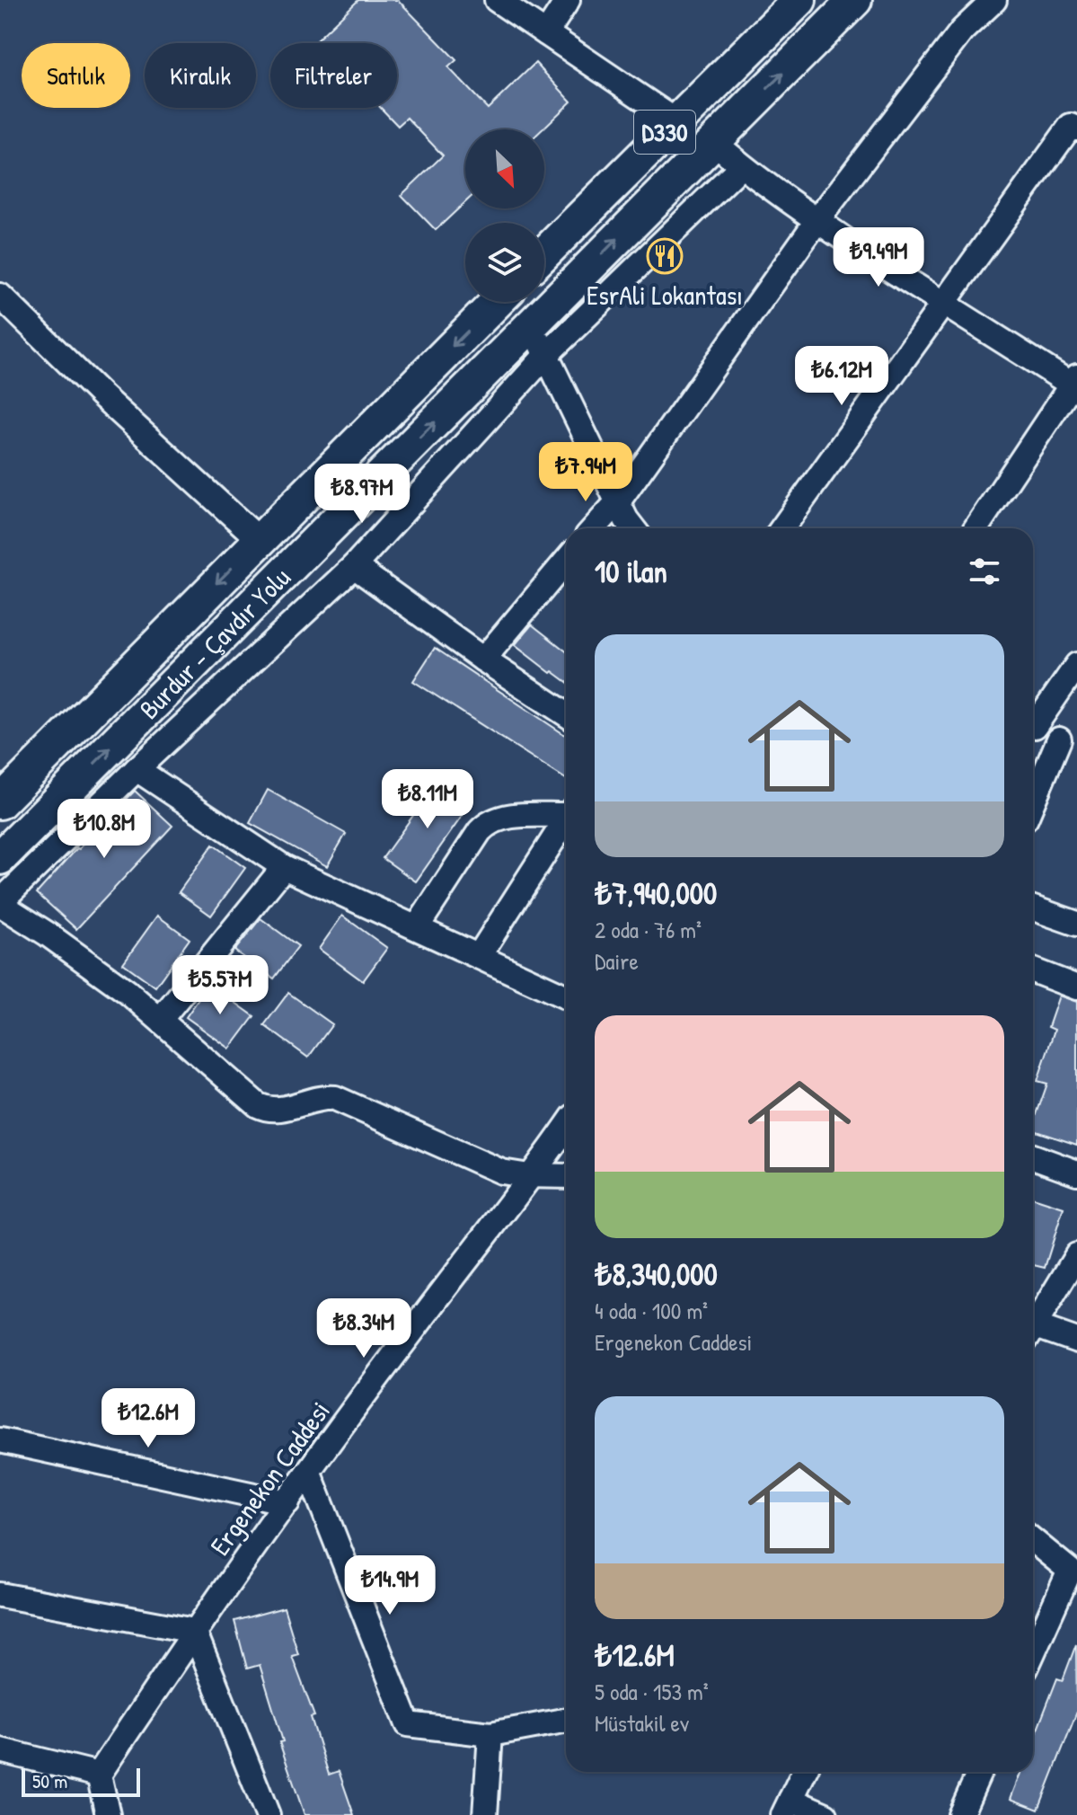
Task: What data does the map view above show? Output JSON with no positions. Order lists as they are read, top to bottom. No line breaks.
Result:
{"streets":{"highway":["D330","Burdur - Çavdır Yolu"],"street":["Ergenekon Caddesi"]},"places":{"restaurant":["EsrAli Lokantası"]},"scale_bar":"50 m","north":"bottom right","page":{"chip":["Satılık","Kiralık","Filtreler"],"price":["₺9.49M","₺6.12M","₺7.94M","₺8.97M","₺8.11M","₺10.8M","₺5.57M","₺8.34M","₺12.6M","₺14.9M"],"heading":"10 ilan","list":[{"name":"₺7,940,000","note":"2 oda · 76 m² · Daire"},{"name":"₺8,340,000","note":"4 oda · 100 m² · Ergenekon Caddesi"},{"name":"₺12.6M","note":"5 oda · 153 m² · Müstakil ev"}],"scale":"50 m"}}
